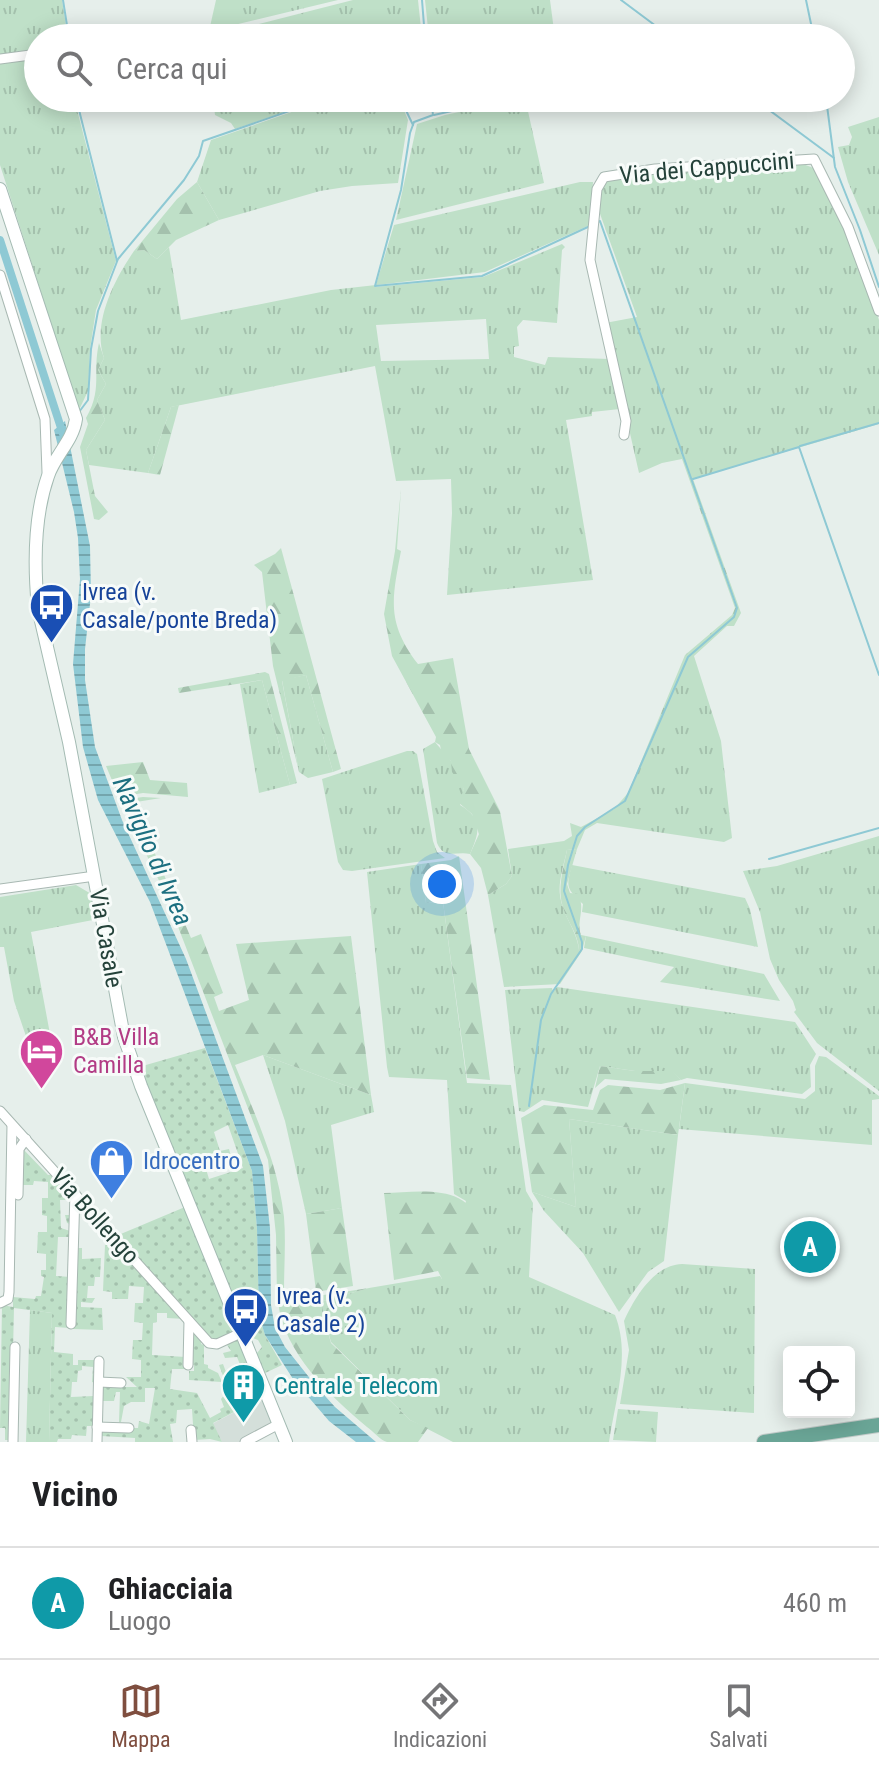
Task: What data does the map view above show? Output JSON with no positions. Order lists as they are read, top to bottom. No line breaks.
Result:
{"streets":{"main road":["Via Casale"],"street":["Via dei Cappuccini","Via Bollengo"]},"crossings":[["Via Casale","Via Bollengo"]],"water":["Naviglio di Ivrea"],"places":{"bus stop":["Ivrea (v. Casale/ponte Breda)","Ivrea (v. Casale 2)"],"hotel":["B&B Villa Camilla"],"shop":["Idrocentro"],"building":["Centrale Telecom"]},"page":{"search":"Cerca qui","pins":"A","heading":"Vicino","list":[{"mark":"A","name":"Ghiacciaia","note":"Luogo","value":"460 m"}],"nav":["Mappa","Indicazioni","Salvati"]}}
